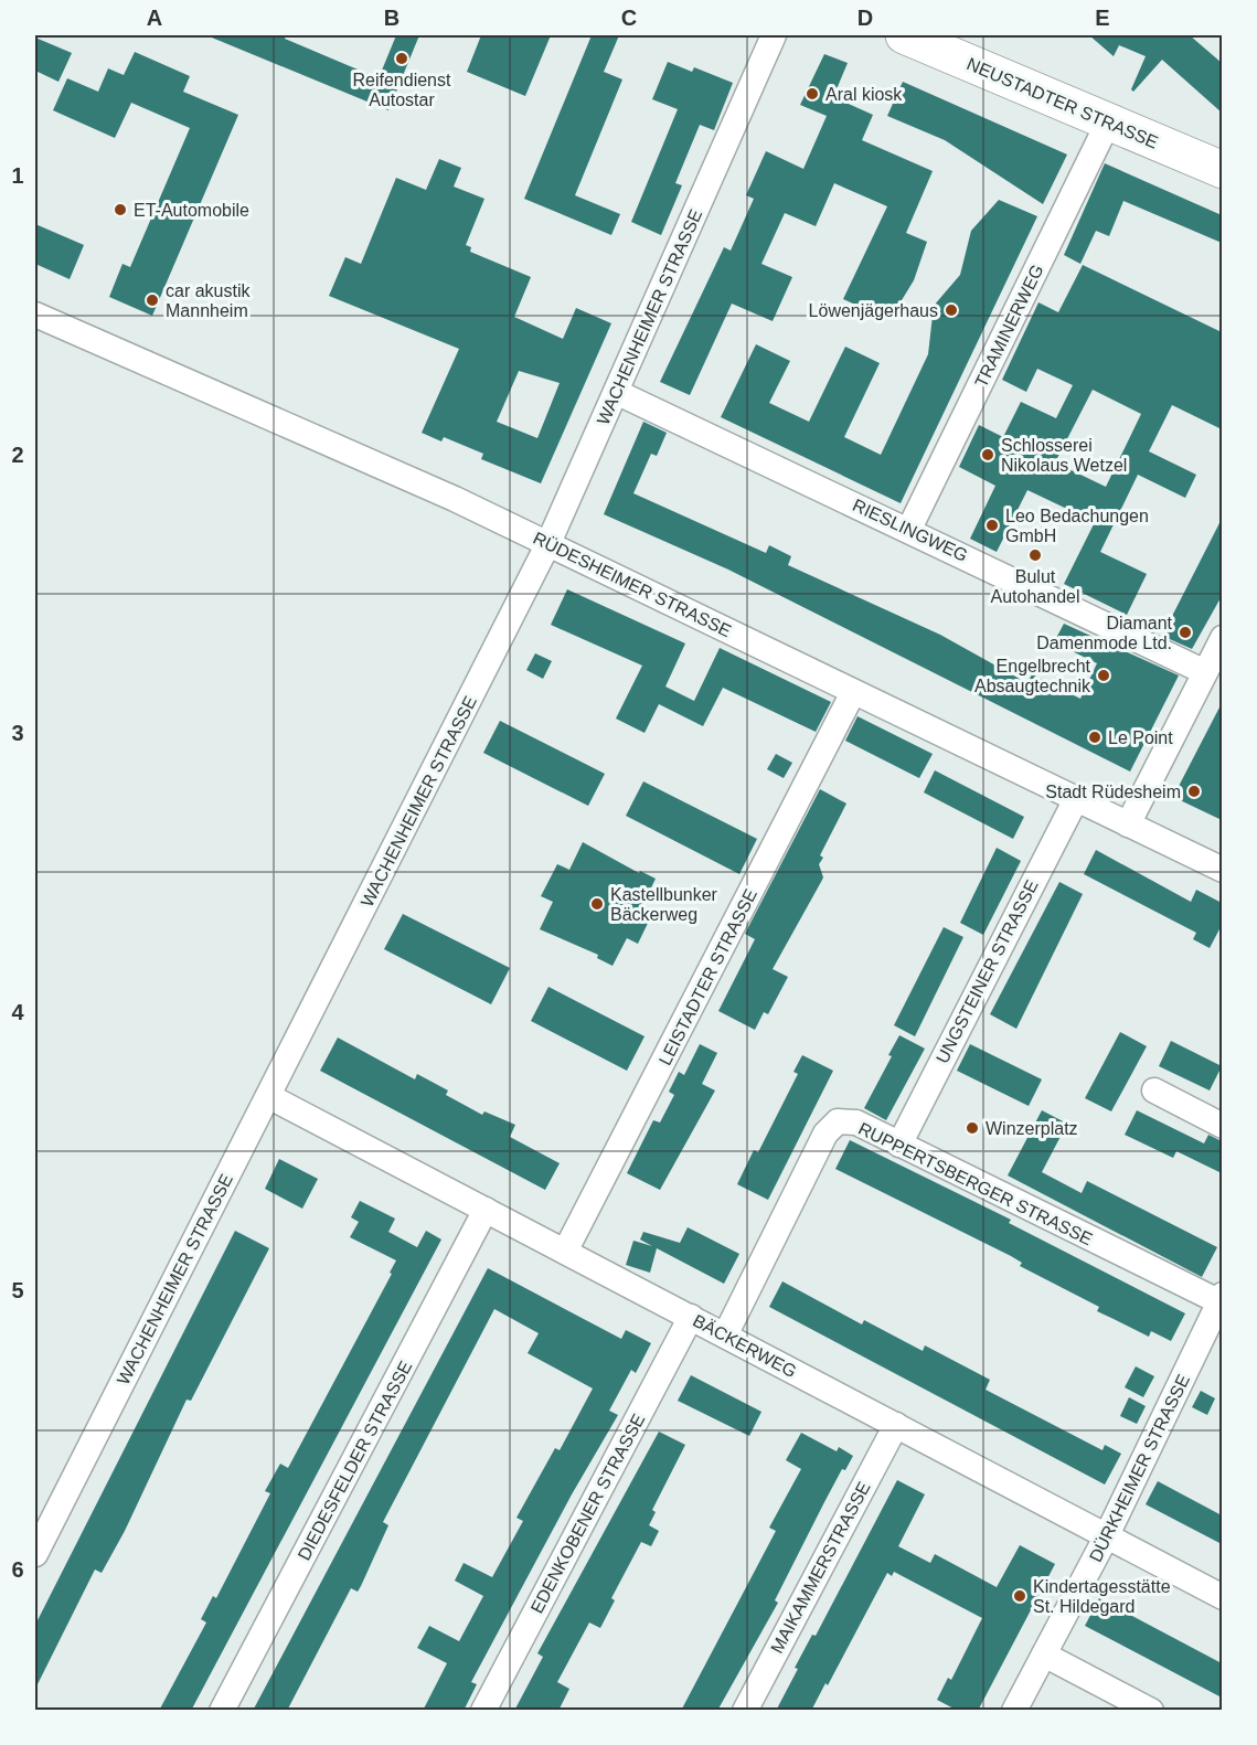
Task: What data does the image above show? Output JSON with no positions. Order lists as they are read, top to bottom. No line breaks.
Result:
{"streets":{"main road":["NEUSTADTER STRASSE"],"street":["WACHENHEIMER STRASSE","TRAMINERWEG","RIESLINGWEG","RÜDESHEIMER STRASSE","UNGSTEINER STRASSE","LEISTADTER STRASSE","RUPPERTSBERGER STRASSE","BÄCKERWEG","DIEDESFELDER STRASSE","DÜRKHEIMER STRASSE","EDENKOBENER STRASSE","MAIKAMMERSTRASSE"]},"crossings":[["NEUSTADTER STRASSE","TRAMINERWEG"],["WACHENHEIMER STRASSE","RIESLINGWEG"],["WACHENHEIMER STRASSE","RÜDESHEIMER STRASSE"],["WACHENHEIMER STRASSE","BÄCKERWEG"],["TRAMINERWEG","RIESLINGWEG"],["RÜDESHEIMER STRASSE","UNGSTEINER STRASSE"],["UNGSTEINER STRASSE","RUPPERTSBERGER STRASSE"],["LEISTADTER STRASSE","BÄCKERWEG"],["RUPPERTSBERGER STRASSE","BÄCKERWEG"],["RUPPERTSBERGER STRASSE","DÜRKHEIMER STRASSE"],["BÄCKERWEG","DIEDESFELDER STRASSE"],["BÄCKERWEG","DÜRKHEIMER STRASSE"],["BÄCKERWEG","EDENKOBENER STRASSE"],["BÄCKERWEG","MAIKAMMERSTRASSE"]],"places":["Reifendienst Autostar","Aral kiosk","ET-Automobile","car akustik Mannheim","Löwenjägerhaus","Schlosserei Nikolaus Wetzel","Leo Bedachungen GmbH","Bulut Autohandel","Diamant Damenmode Ltd.","Engelbrecht Absaugtechnik","Le Point","Stadt Rüdesheim","Kastellbunker Bäckerweg","Winzerplatz","Kindertagesstätte St. Hildegard"],"grid":{"columns":["A","B","C","D","E"],"rows":["1","2","3","4","5","6"]}}
